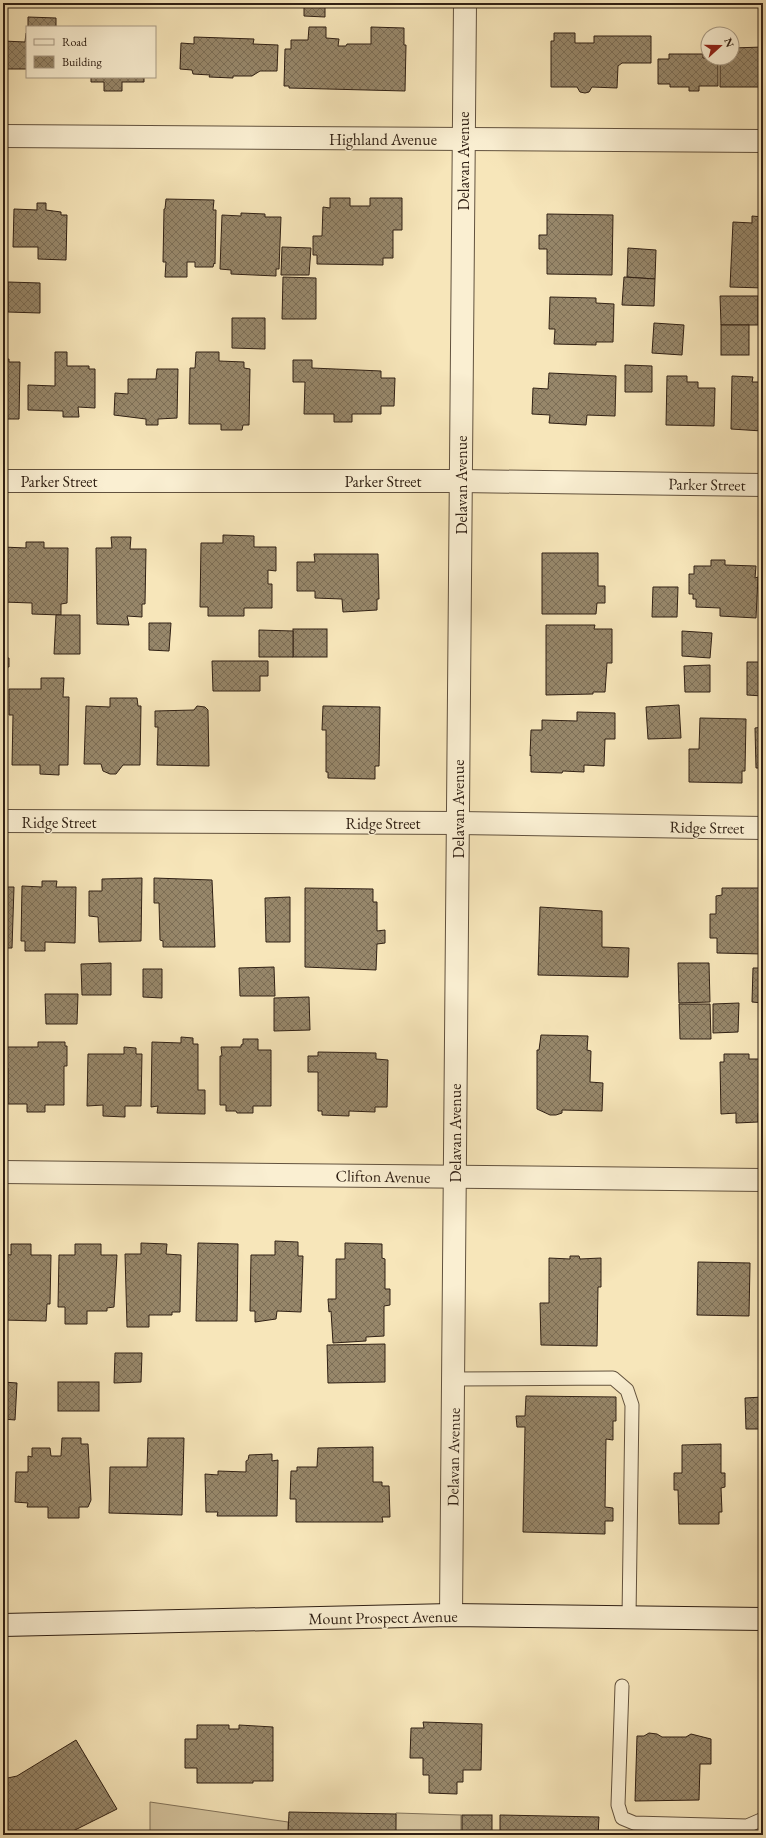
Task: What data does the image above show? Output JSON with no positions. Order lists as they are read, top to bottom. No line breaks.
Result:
{"streets":{"street":["Highland Avenue","Delavan Avenue","Parker Street","Ridge Street","Clifton Avenue","Mount Prospect Avenue"]},"crossings":[["Highland Avenue","Delavan Avenue"],["Delavan Avenue","Parker Street"],["Delavan Avenue","Ridge Street"],["Delavan Avenue","Clifton Avenue"],["Delavan Avenue","Mount Prospect Avenue"]],"legend":["Road","Building"],"north":"right"}
